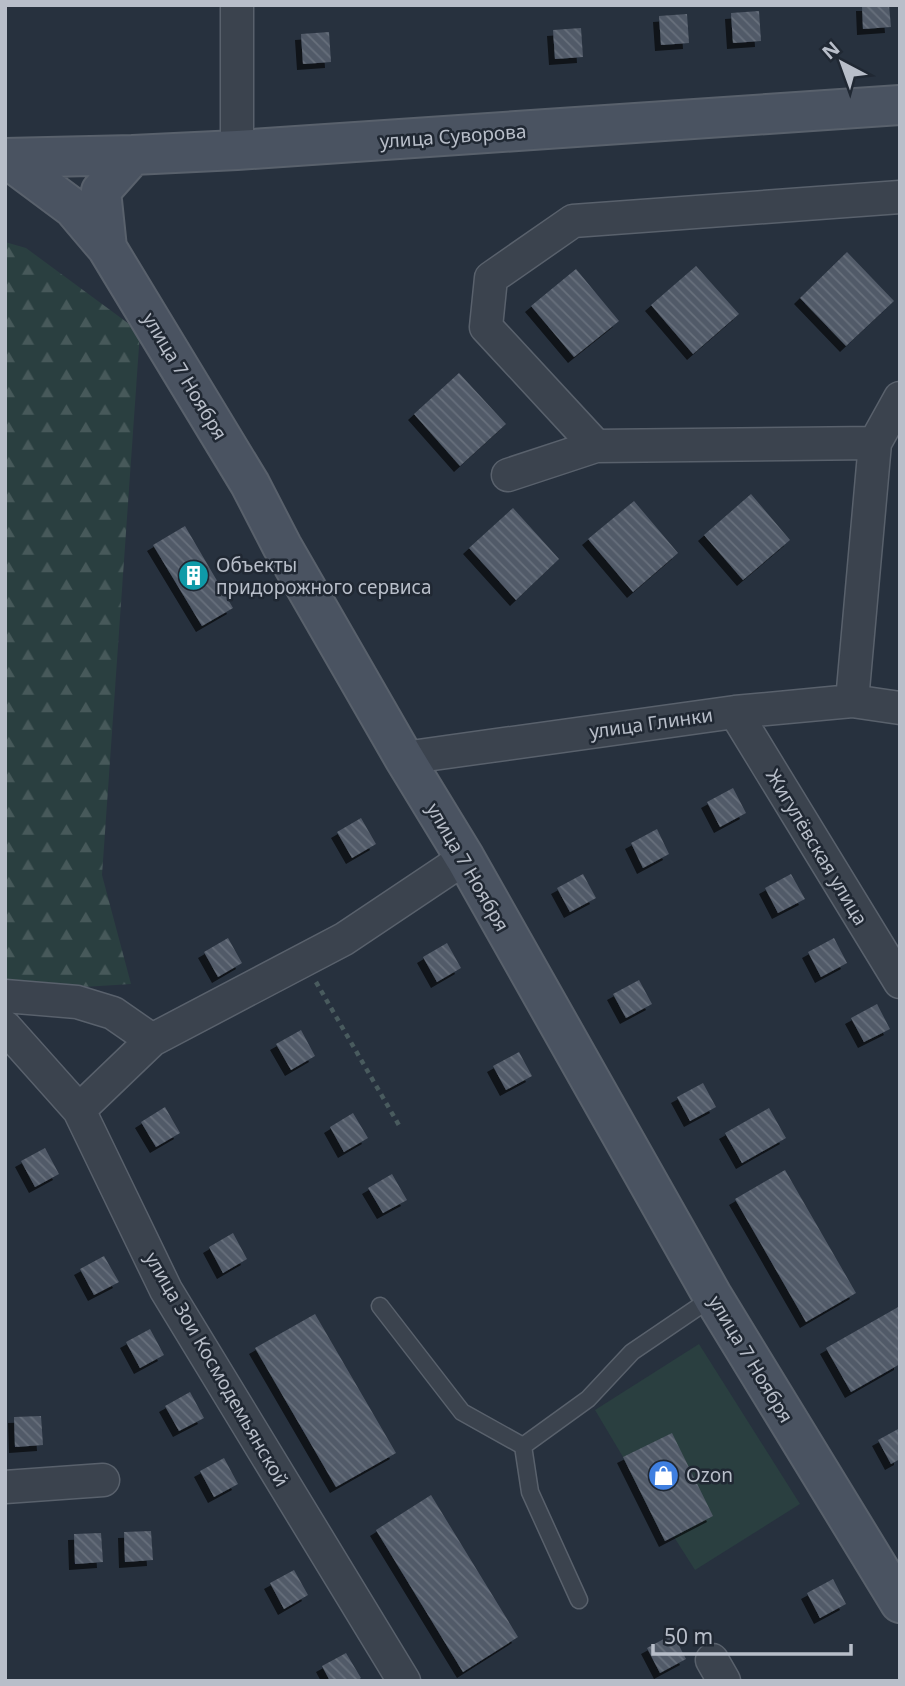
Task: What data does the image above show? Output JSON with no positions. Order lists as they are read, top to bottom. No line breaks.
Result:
{"streets":{"street":["улица Суворова","улица 7 Ноября","улица Глинки","Жигулёвская улица","улица Зои Космодемьянской"]},"crossings":[["улица Суворова","улица 7 Ноября"],["улица 7 Ноября","улица Глинки"],["улица Глинки","Жигулёвская улица"]],"places":{"building":["Объекты придорожного сервиса"],"shop":["Ozon"]},"scale_bar":"50 m","north":"top left"}
